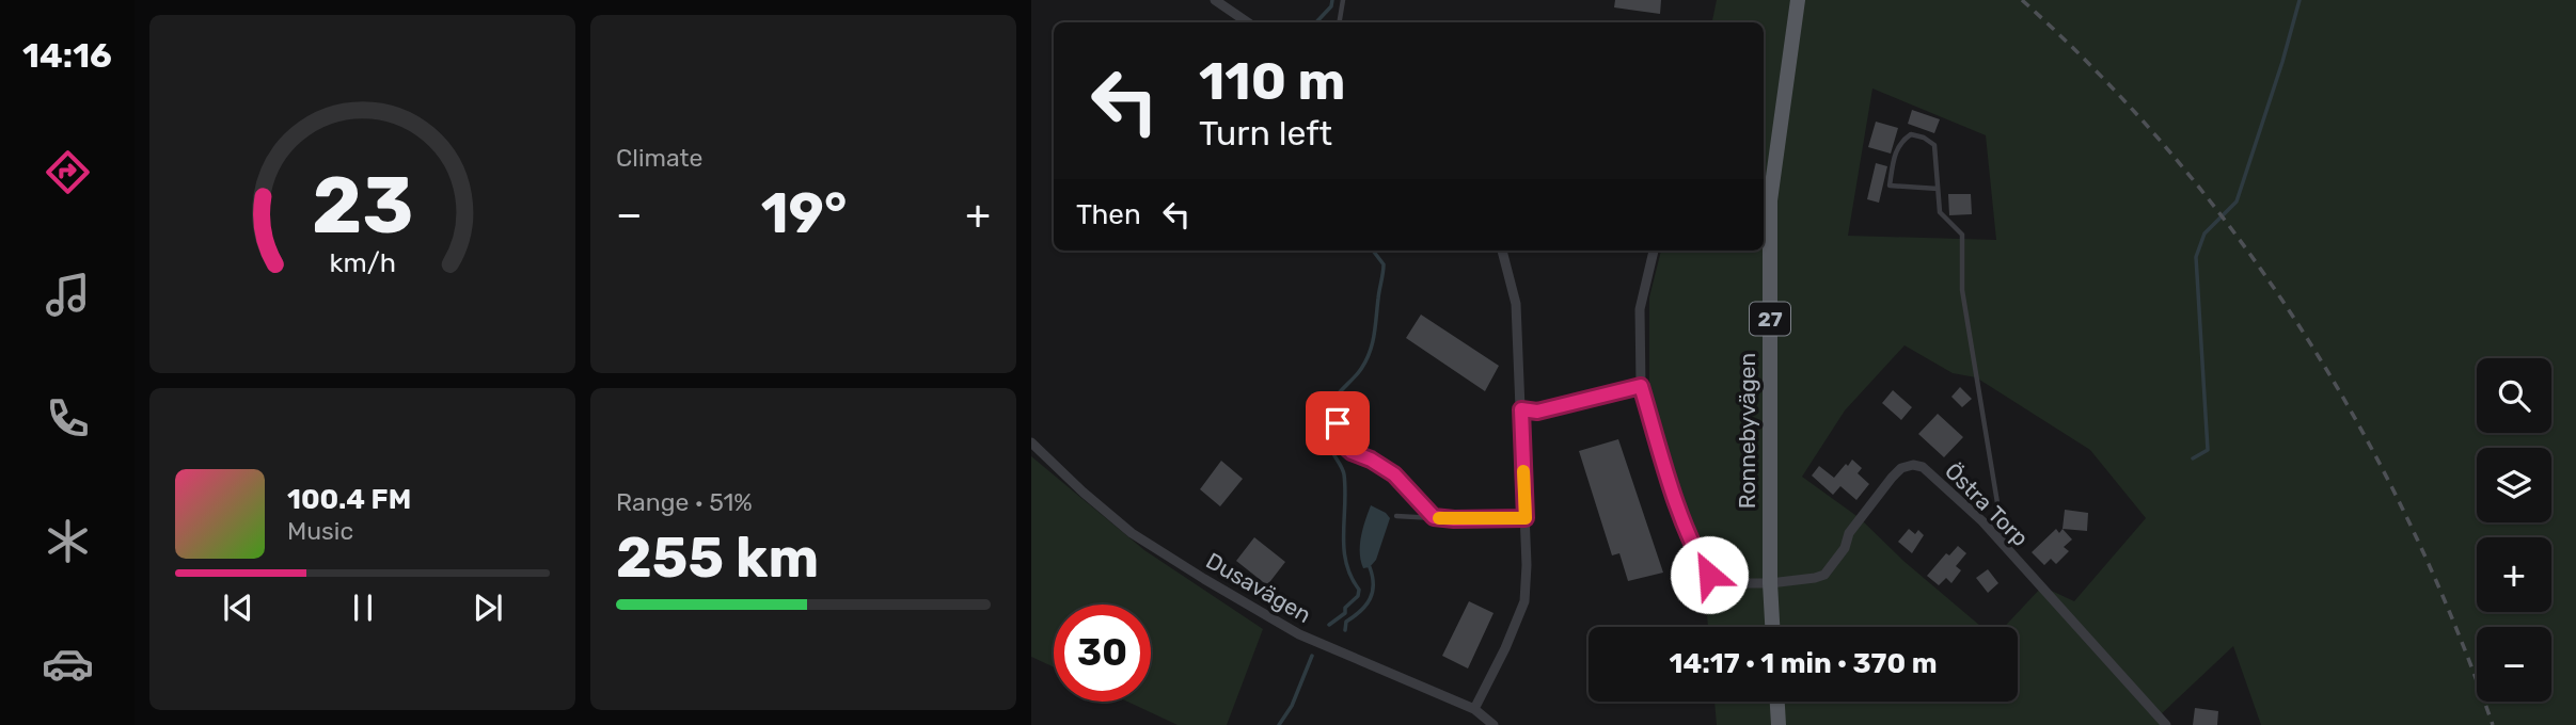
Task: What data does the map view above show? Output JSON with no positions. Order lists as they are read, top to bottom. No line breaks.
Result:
{"streets":{"main road":["27","Ronnebyvägen"],"street":["Östra Torp","Dusavägen"]},"crossings":[["Ronnebyvägen","Östra Torp"]],"page":{"tabs":"14:16","tile":["Climate",["Range · 51%","255 km"]],"turn":["110 m","Turn left"],"then":"Then","heat":["−","19°","+"],"map_buttons":["+","−"],"song":["100.4 FM","Music"],"limit":"30","trip":"14:17 · 1 min · 370 m","gauge":["23","km/h"]}}
